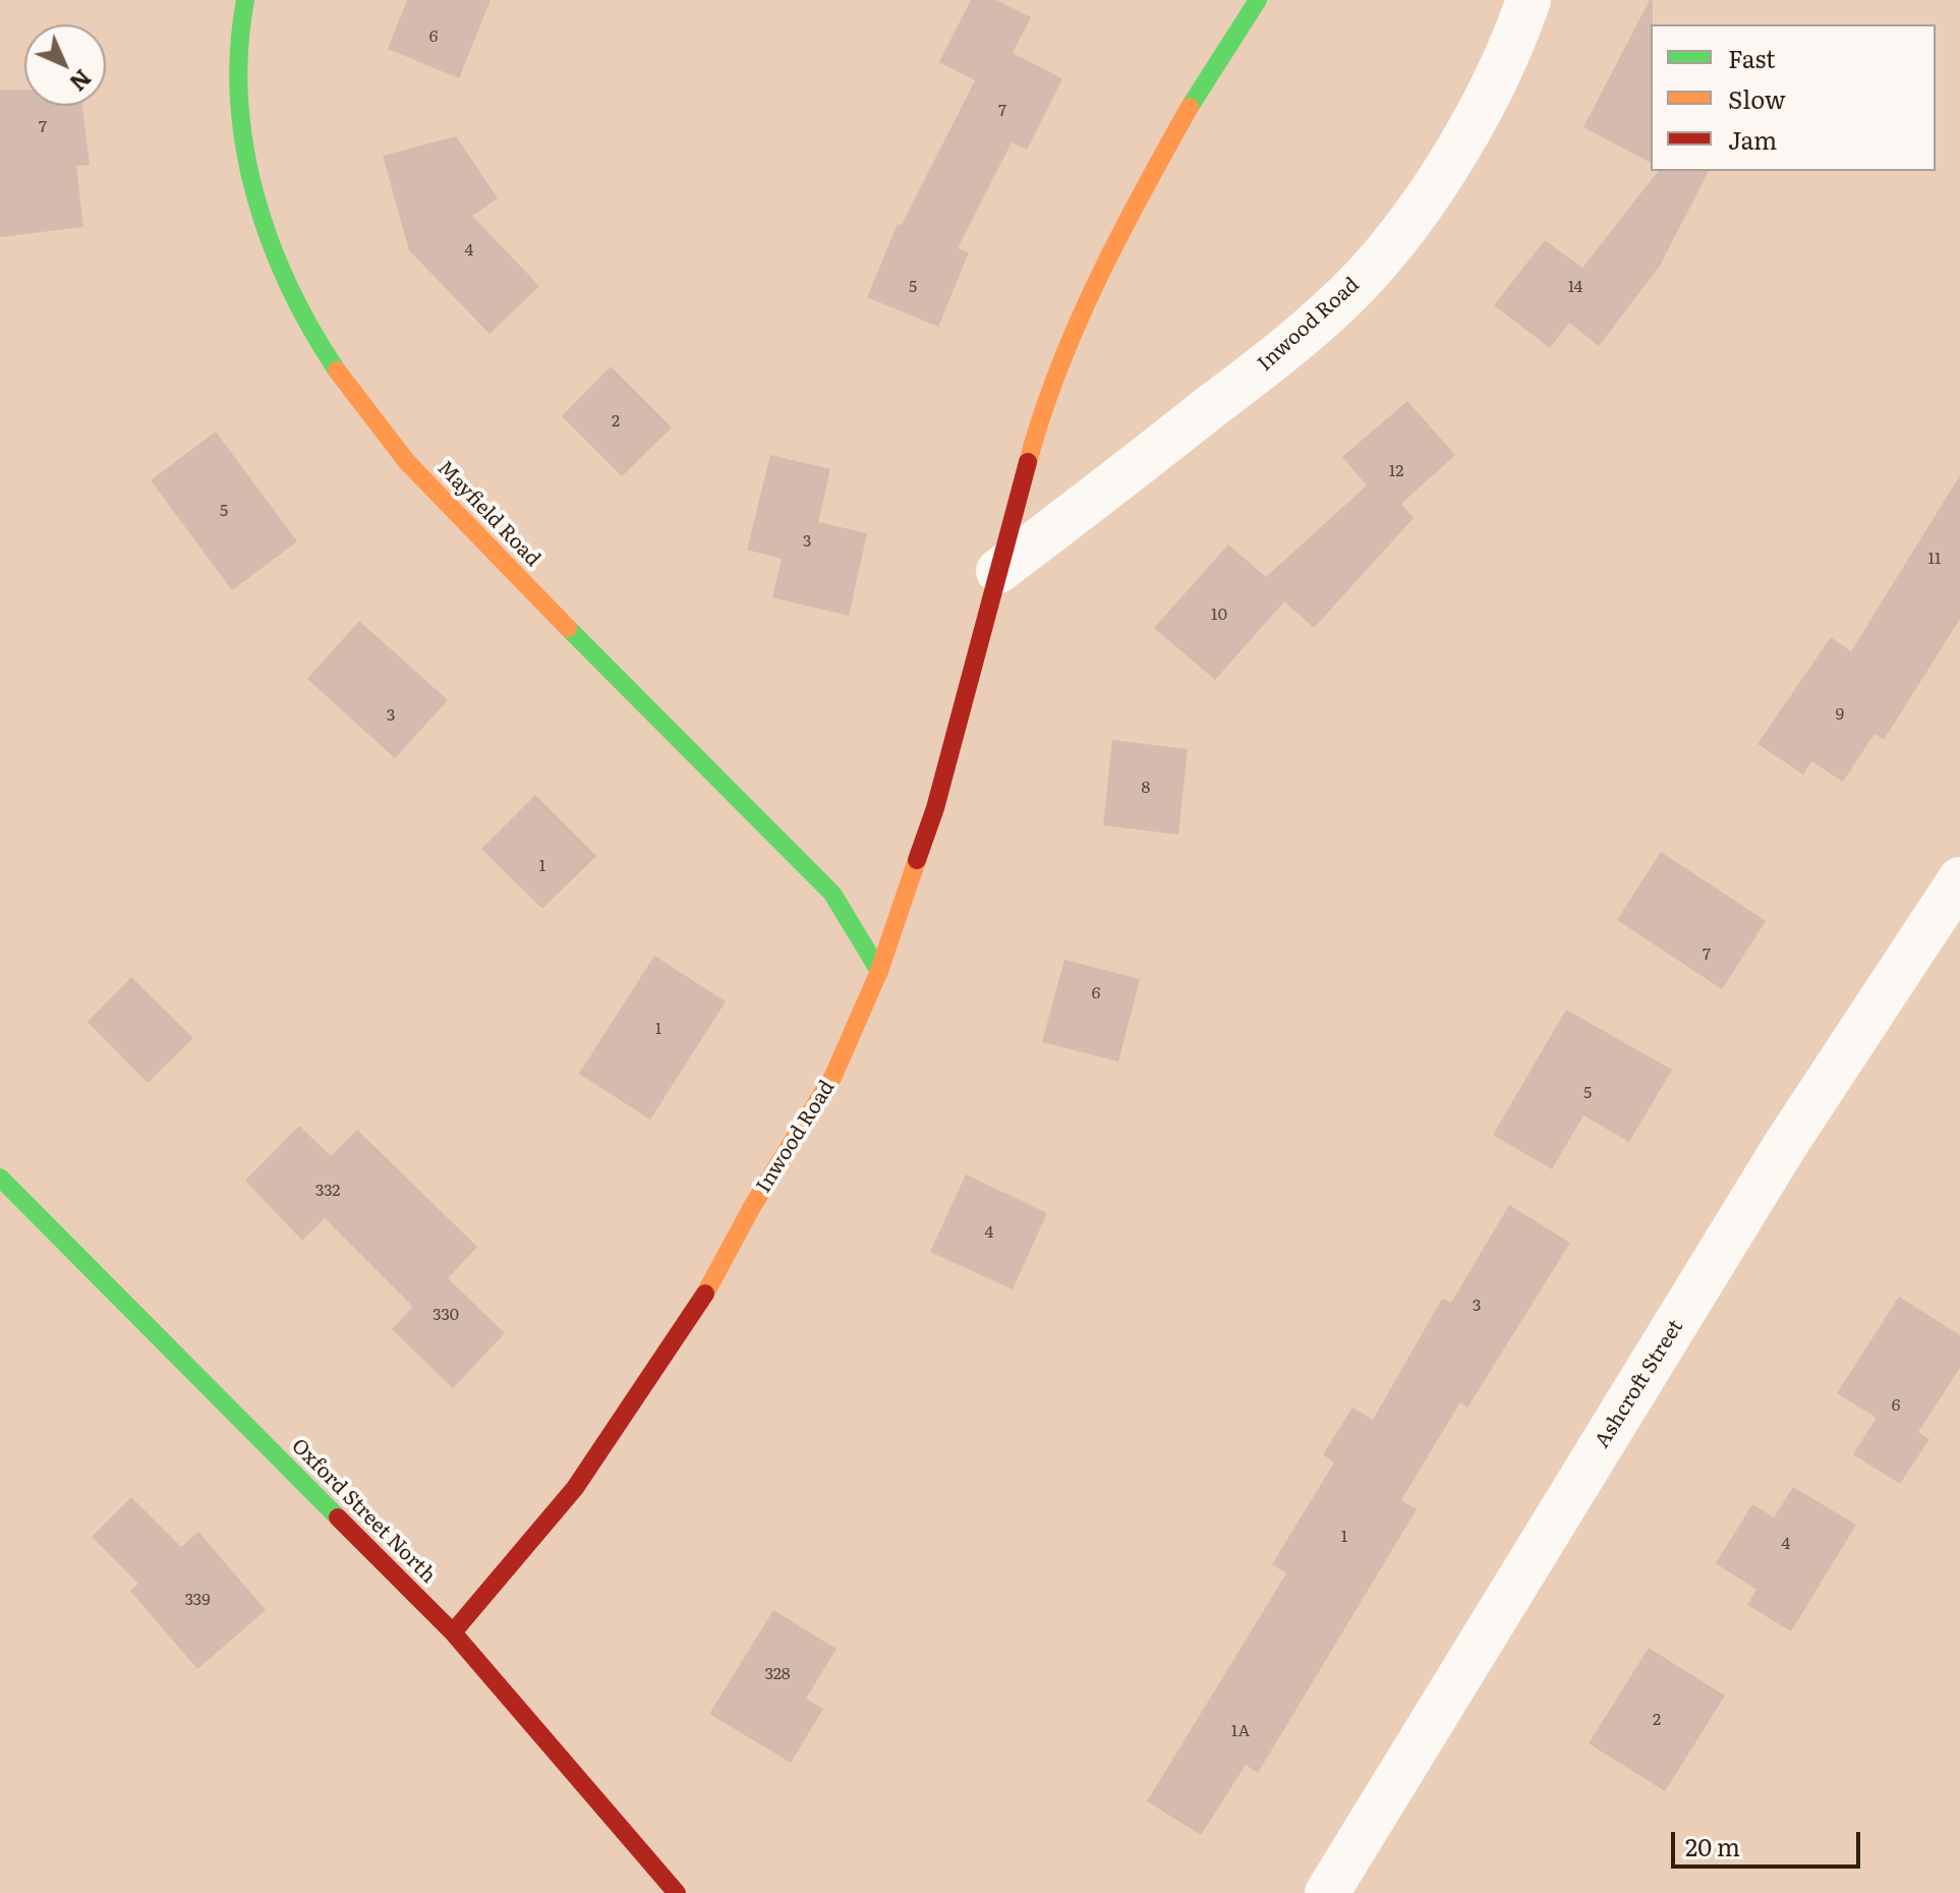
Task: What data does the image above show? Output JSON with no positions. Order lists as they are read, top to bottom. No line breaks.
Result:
{"streets":{"street":["Inwood Road","Mayfield Road","Ashcroft Street","Oxford Street North"]},"crossings":[["Inwood Road","Mayfield Road"],["Inwood Road","Oxford Street North"]],"house_numbers":["6","7","7","4","5","14","2","12","5","3","11","10","9","3","8","1","7","6","1","5","332","4","3","330","6","1","4","339","328","2","1A"],"legend":["Fast","Slow","Jam"],"scale_bar":"20 m","north":"bottom right"}
